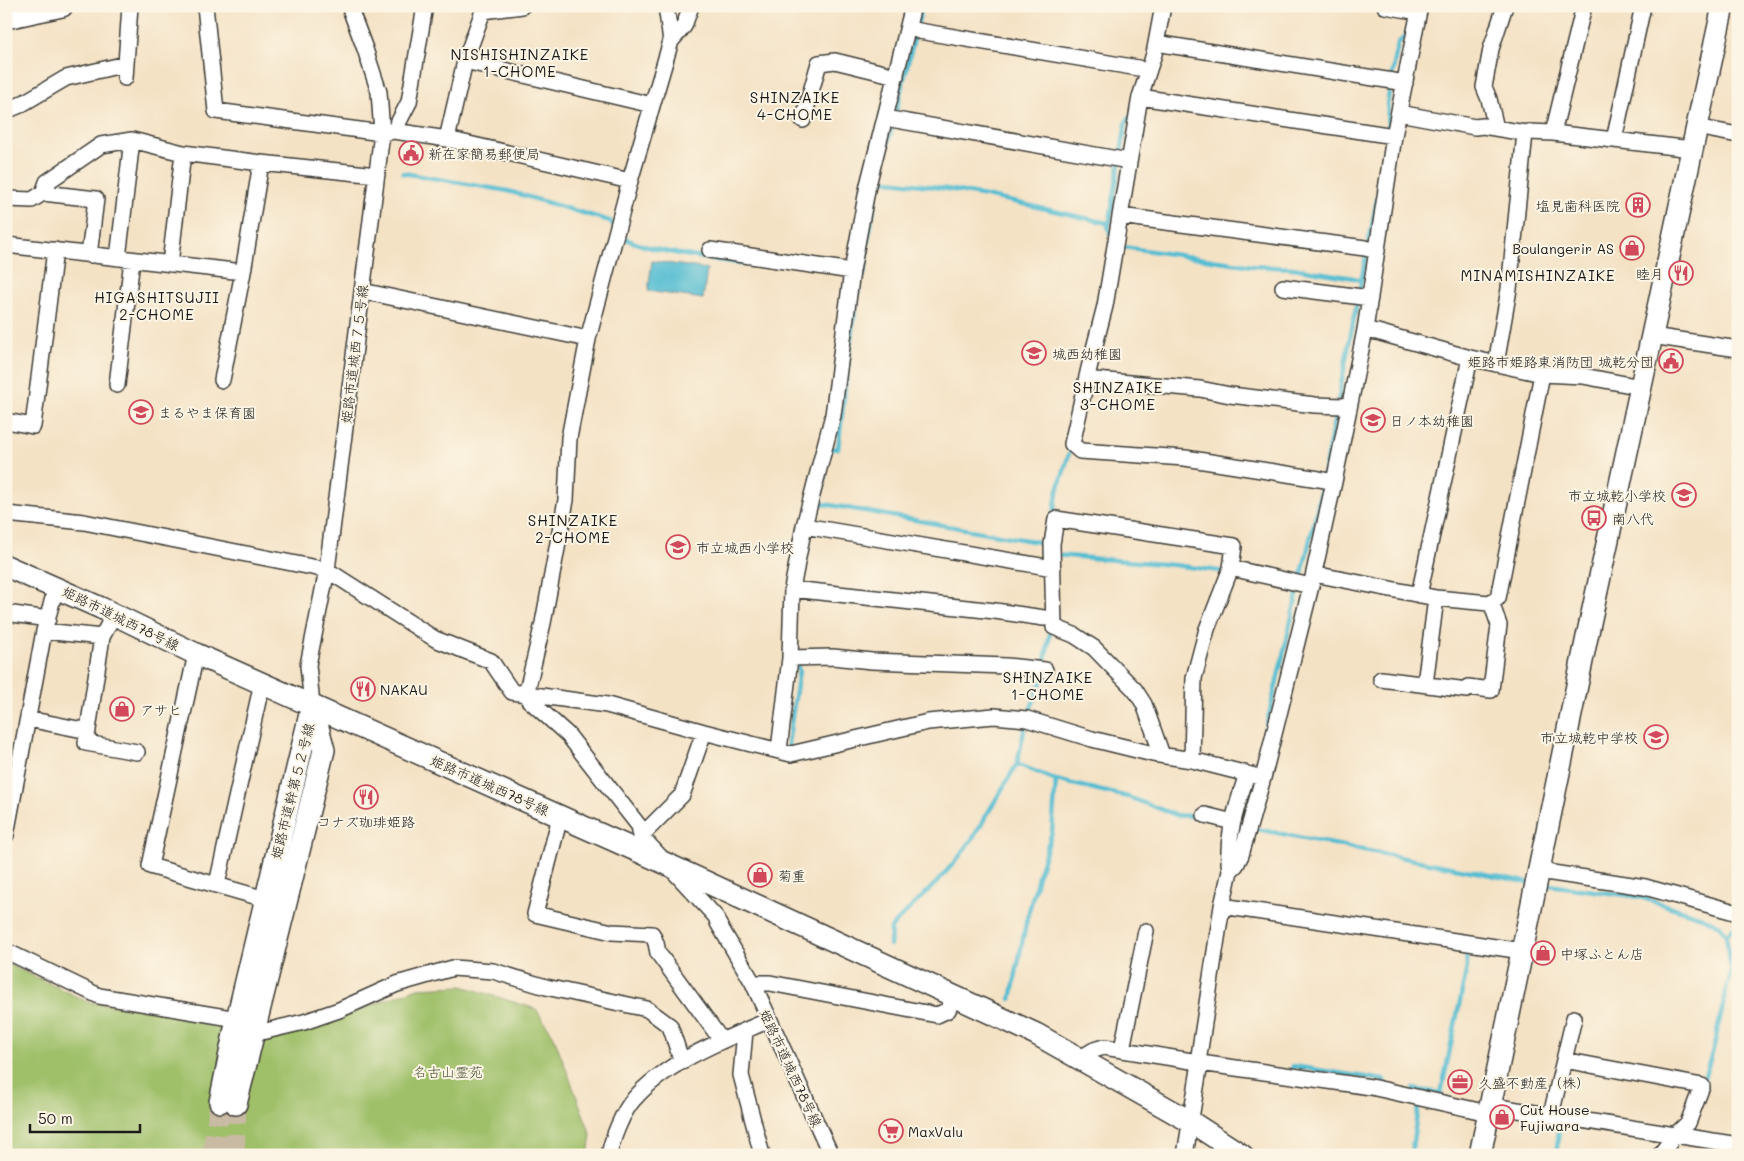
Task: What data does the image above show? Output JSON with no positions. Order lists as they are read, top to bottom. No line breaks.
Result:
{"streets":{"street":["姫路市道城西７５号線","姫路市道城西78号線","姫路市道幹第５２号線"]},"crossings":[["姫路市道城西７５号線","姫路市道城西78号線"],["姫路市道城西７５号線","姫路市道幹第５２号線"],["姫路市道城西78号線","姫路市道幹第５２号線"]],"districts":["NISHISHINZAIKE 1-CHOME","SHINZAIKE 4-CHOME","MINAMISHINZAIKE","HIGASHITSUJII 2-CHOME","SHINZAIKE 3-CHOME","SHINZAIKE 2-CHOME","SHINZAIKE 1-CHOME"],"parks":["名古山霊苑"],"places":{"public building":["新在家簡易郵便局","姫路市姫路東消防団 城乾分団"],"building":["塩見歯科医院"],"shop":["Boulangerir AS","アサヒ","菊重","中塚ふとん店","Cut House Fujiwara"],"restaurant":["睦月","NAKAU","コナズ珈琲姫路"],"school or university":["城西幼稚園","まるやま保育園","日ノ本幼稚園","市立城乾小学校","市立城西小学校","市立城乾中学校"],"bus stop":["南八代"],"office":["久盛不動産（株）"],"supermarket":["MaxValu"]},"scale_bar":"50 m"}
